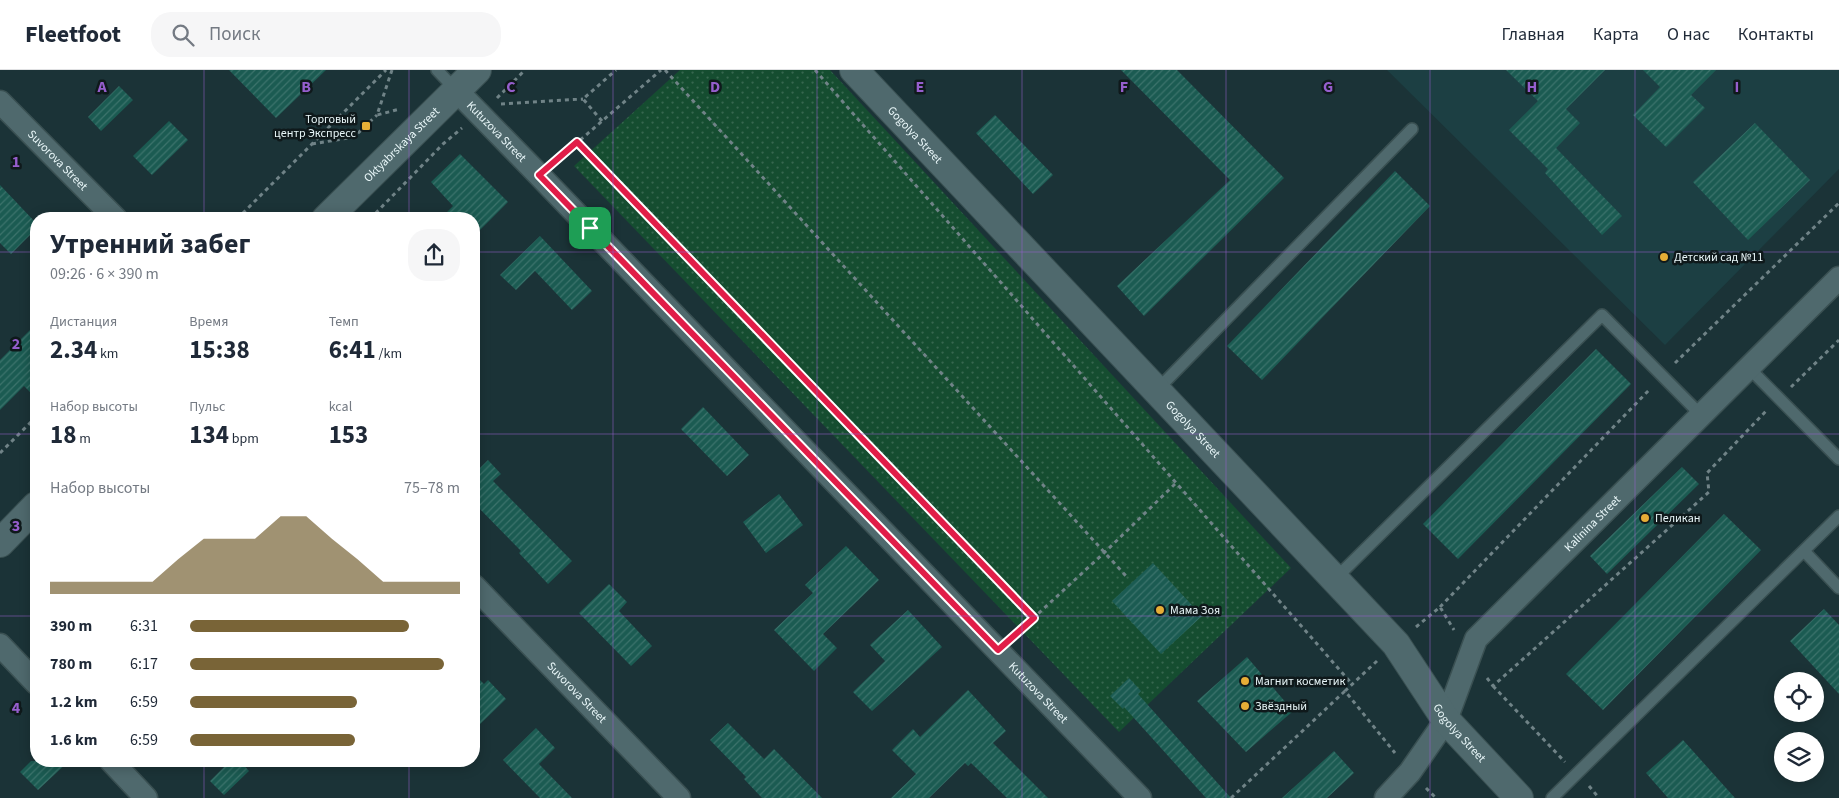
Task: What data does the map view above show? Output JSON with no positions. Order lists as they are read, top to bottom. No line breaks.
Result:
{"streets":{"main road":["Gogolya Street","Oktyabrskaya Street"],"street":["Kutuzova Street","Suvorova Street","Kalinina Street"]},"crossings":[["Kutuzova Street","Oktyabrskaya Street"],["Gogolya Street","Kalinina Street"]],"places":{"transit":["Торговый центр Экспресс"],"other":["Детский сад №11","Пеликан","Мама Зоя","Магнит косметик","Звёздный"]},"page":{"header":"Fleetfoot","search":"Поиск","nav":["Главная","Карта","О нас","Контакты"],"heading":["Утренний забег","09:26 · 6 × 390 m"],"stats":[["Дистанция","2.34 km"],["Время","15:38"],["Темп","6:41 /km"],["Набор высоты","18 m"],["Пульс","134 bpm"],["kcal","153"]],"chart":["Набор высоты","75–78 m"],"list":[{"name":"390 m","note":"6:31"},{"name":"780 m","note":"6:17"},{"name":"1.2 km","note":"6:59"},{"name":"1.6 km","note":"6:59"}]},"grid":{"columns":["A","B","C","D","E","F","G","H","I"],"rows":["1","2","3","4"]}}
